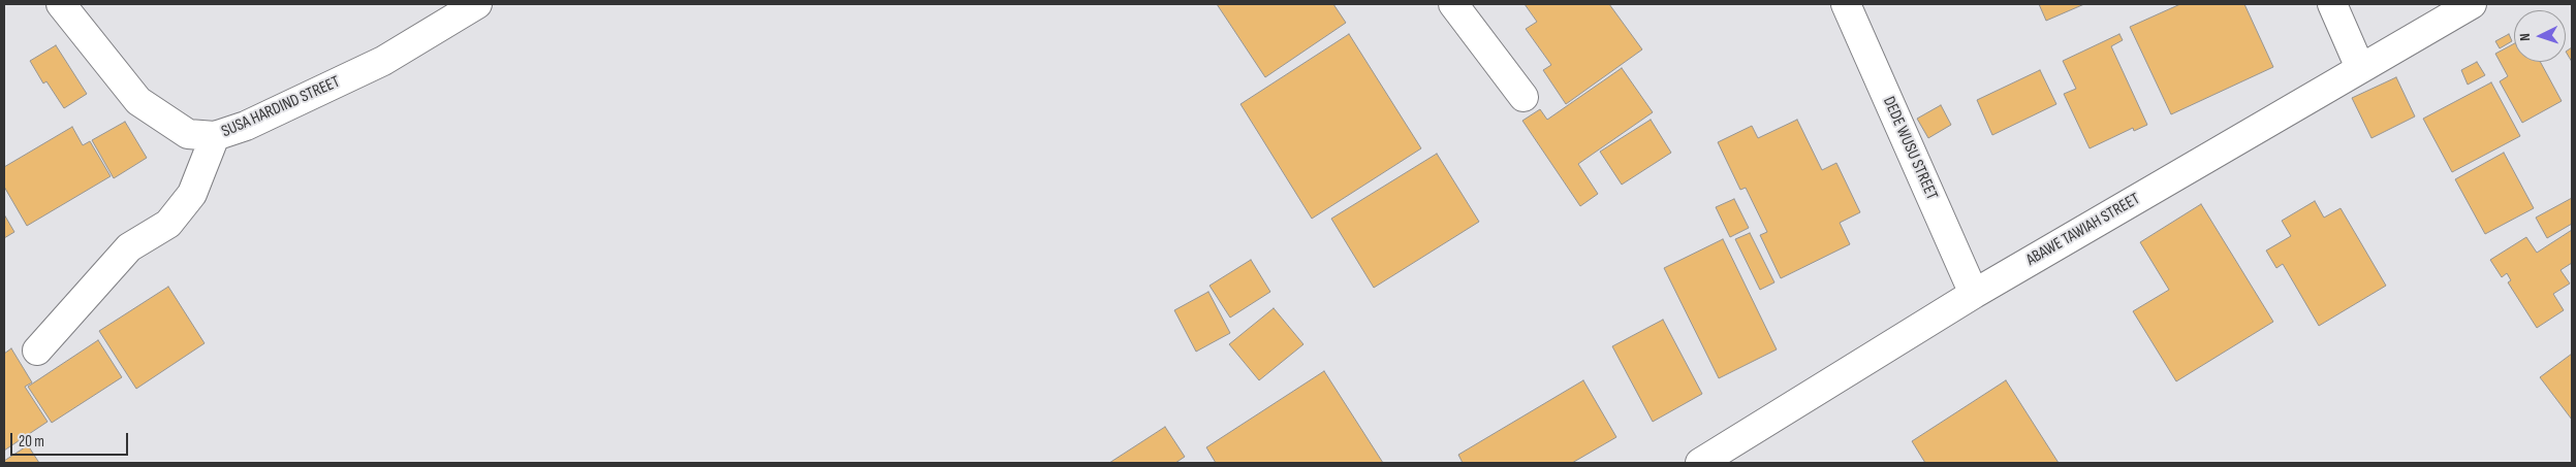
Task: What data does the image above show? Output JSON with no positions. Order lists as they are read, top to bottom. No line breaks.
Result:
{"streets":{"street":["SUSA HARDIND STREET","DEDE WUSU STREET","ABAWE TAWIAH STREET"]},"crossings":[["DEDE WUSU STREET","ABAWE TAWIAH STREET"]],"scale_bar":"20 m","north":"left"}
